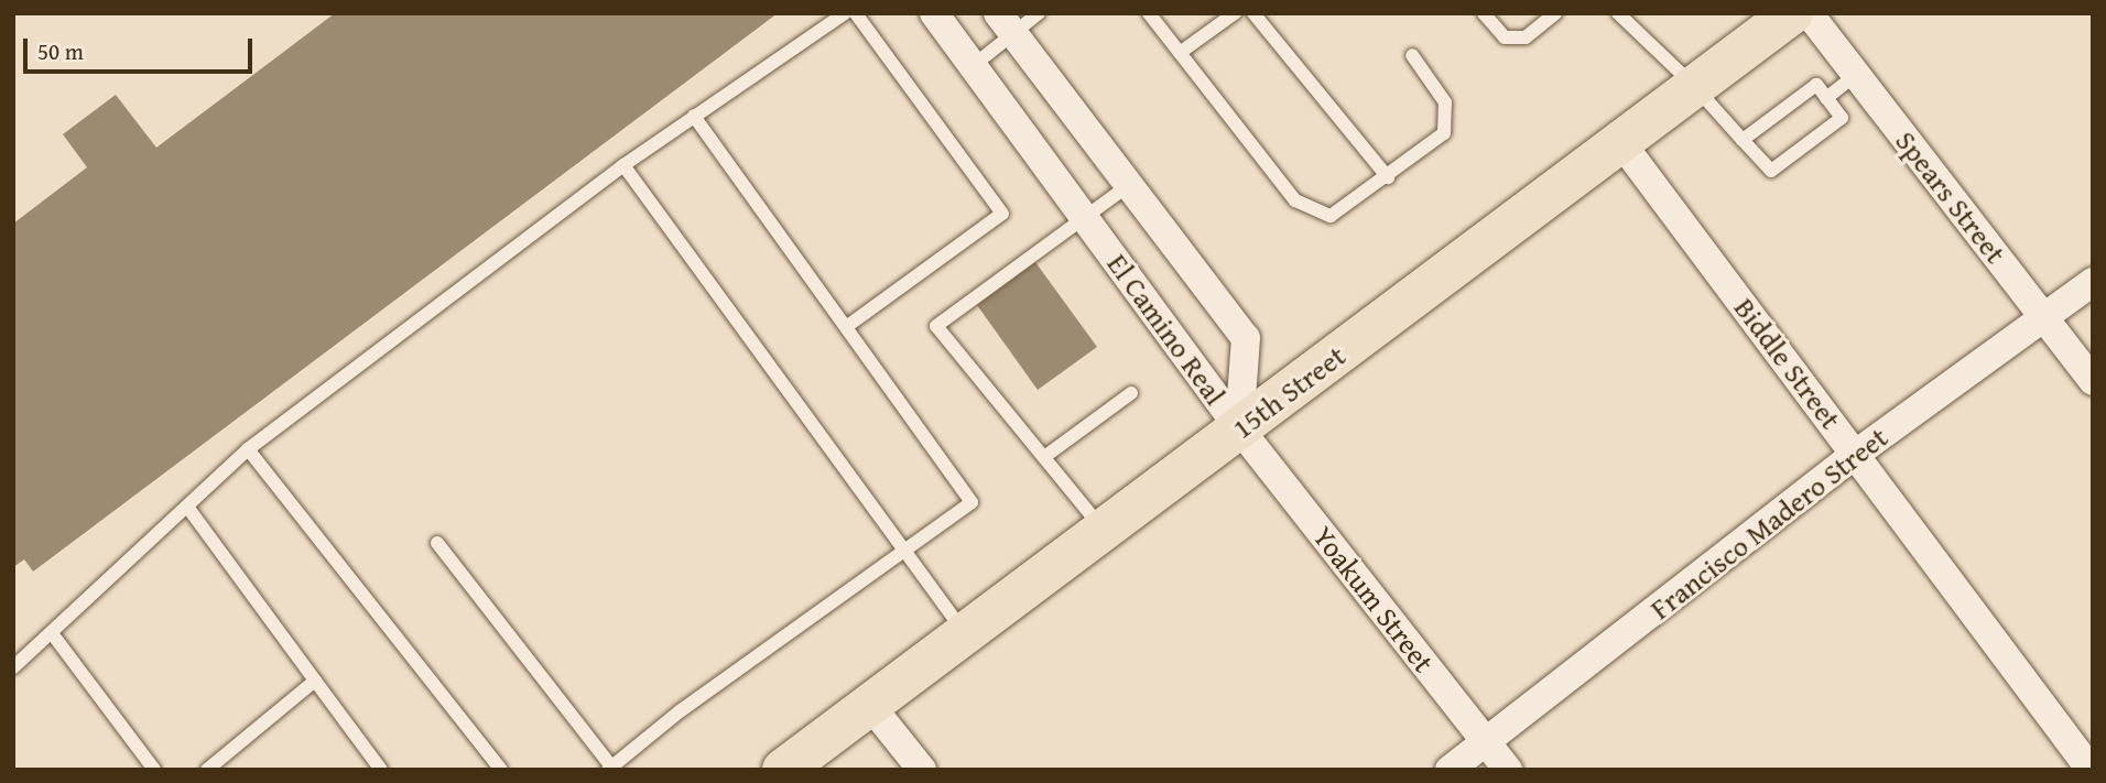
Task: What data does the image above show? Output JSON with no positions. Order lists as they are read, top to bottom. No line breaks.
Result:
{"streets":{"main road":["15th Street"],"street":["Spears Street","El Camino Real","Biddle Street","Francisco Madero Street","Yoakum Street"]},"crossings":[["Spears Street","Francisco Madero Street"],["El Camino Real","15th Street"],["El Camino Real","Yoakum Street"],["Biddle Street","15th Street"],["Biddle Street","Francisco Madero Street"],["15th Street","Yoakum Street"],["Francisco Madero Street","Yoakum Street"]],"scale_bar":"50 m"}
